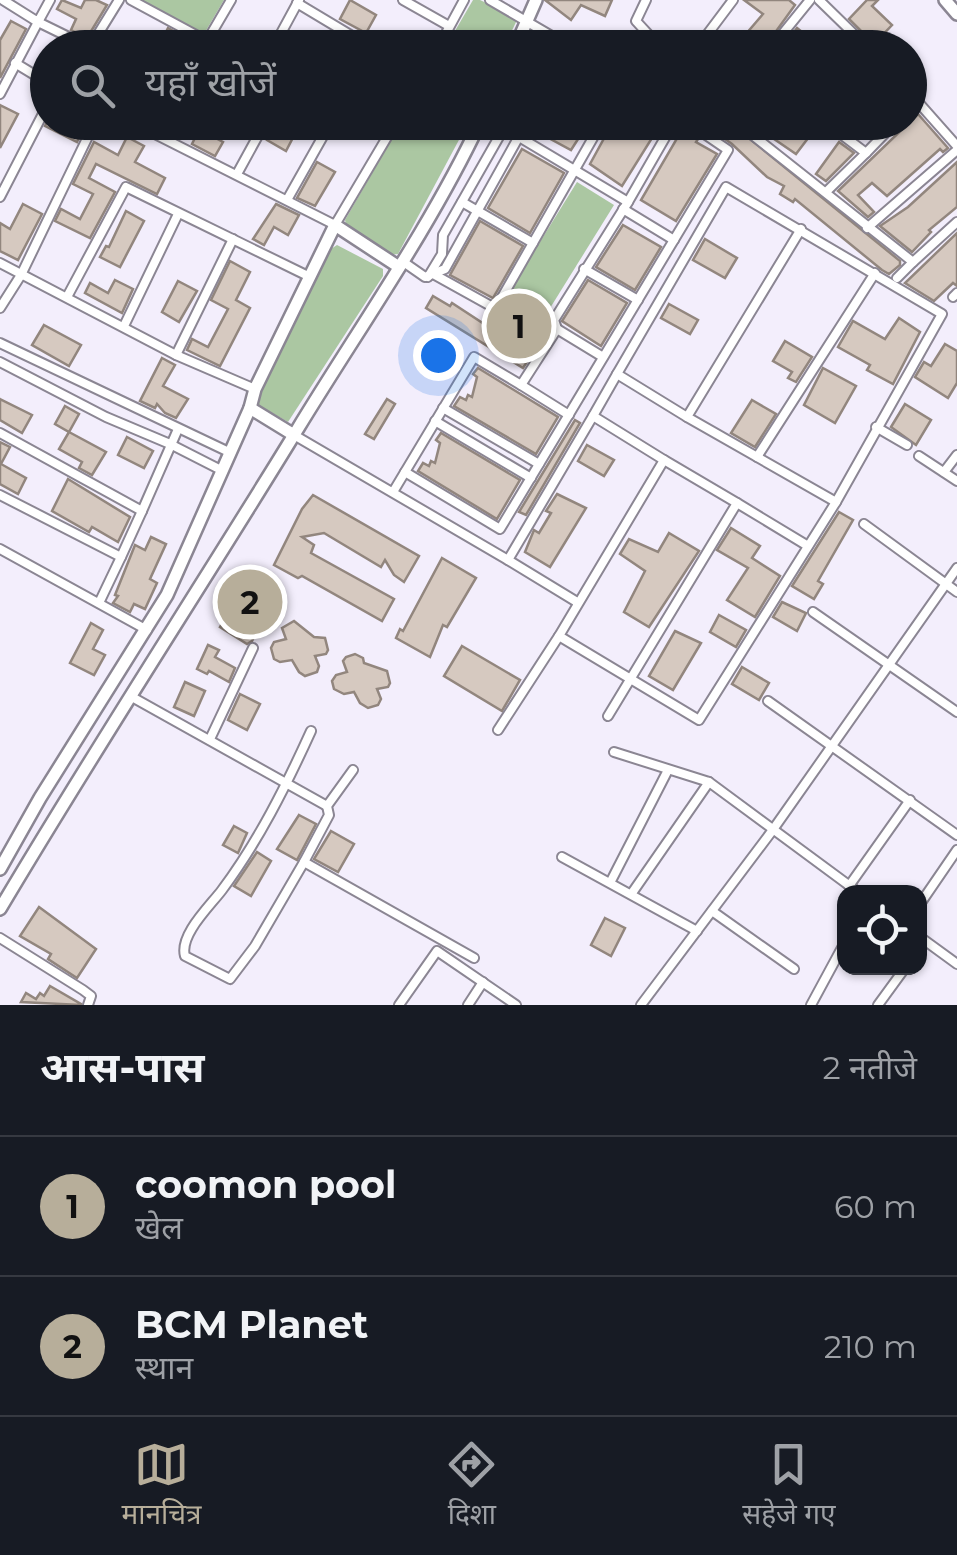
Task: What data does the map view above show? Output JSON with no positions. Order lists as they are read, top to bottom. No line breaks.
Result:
{"page":{"search":"यहाँ खोजें","pins":["1","2"],"heading":["आस-पास","2 नतीजे"],"list":[{"mark":"1","name":"coomon pool","note":"खेल","value":"60 m"},{"mark":"2","name":"BCM Planet","note":"स्थान","value":"210 m"}],"nav":["मानचित्र","दिशा","सहेजे गए"]}}
